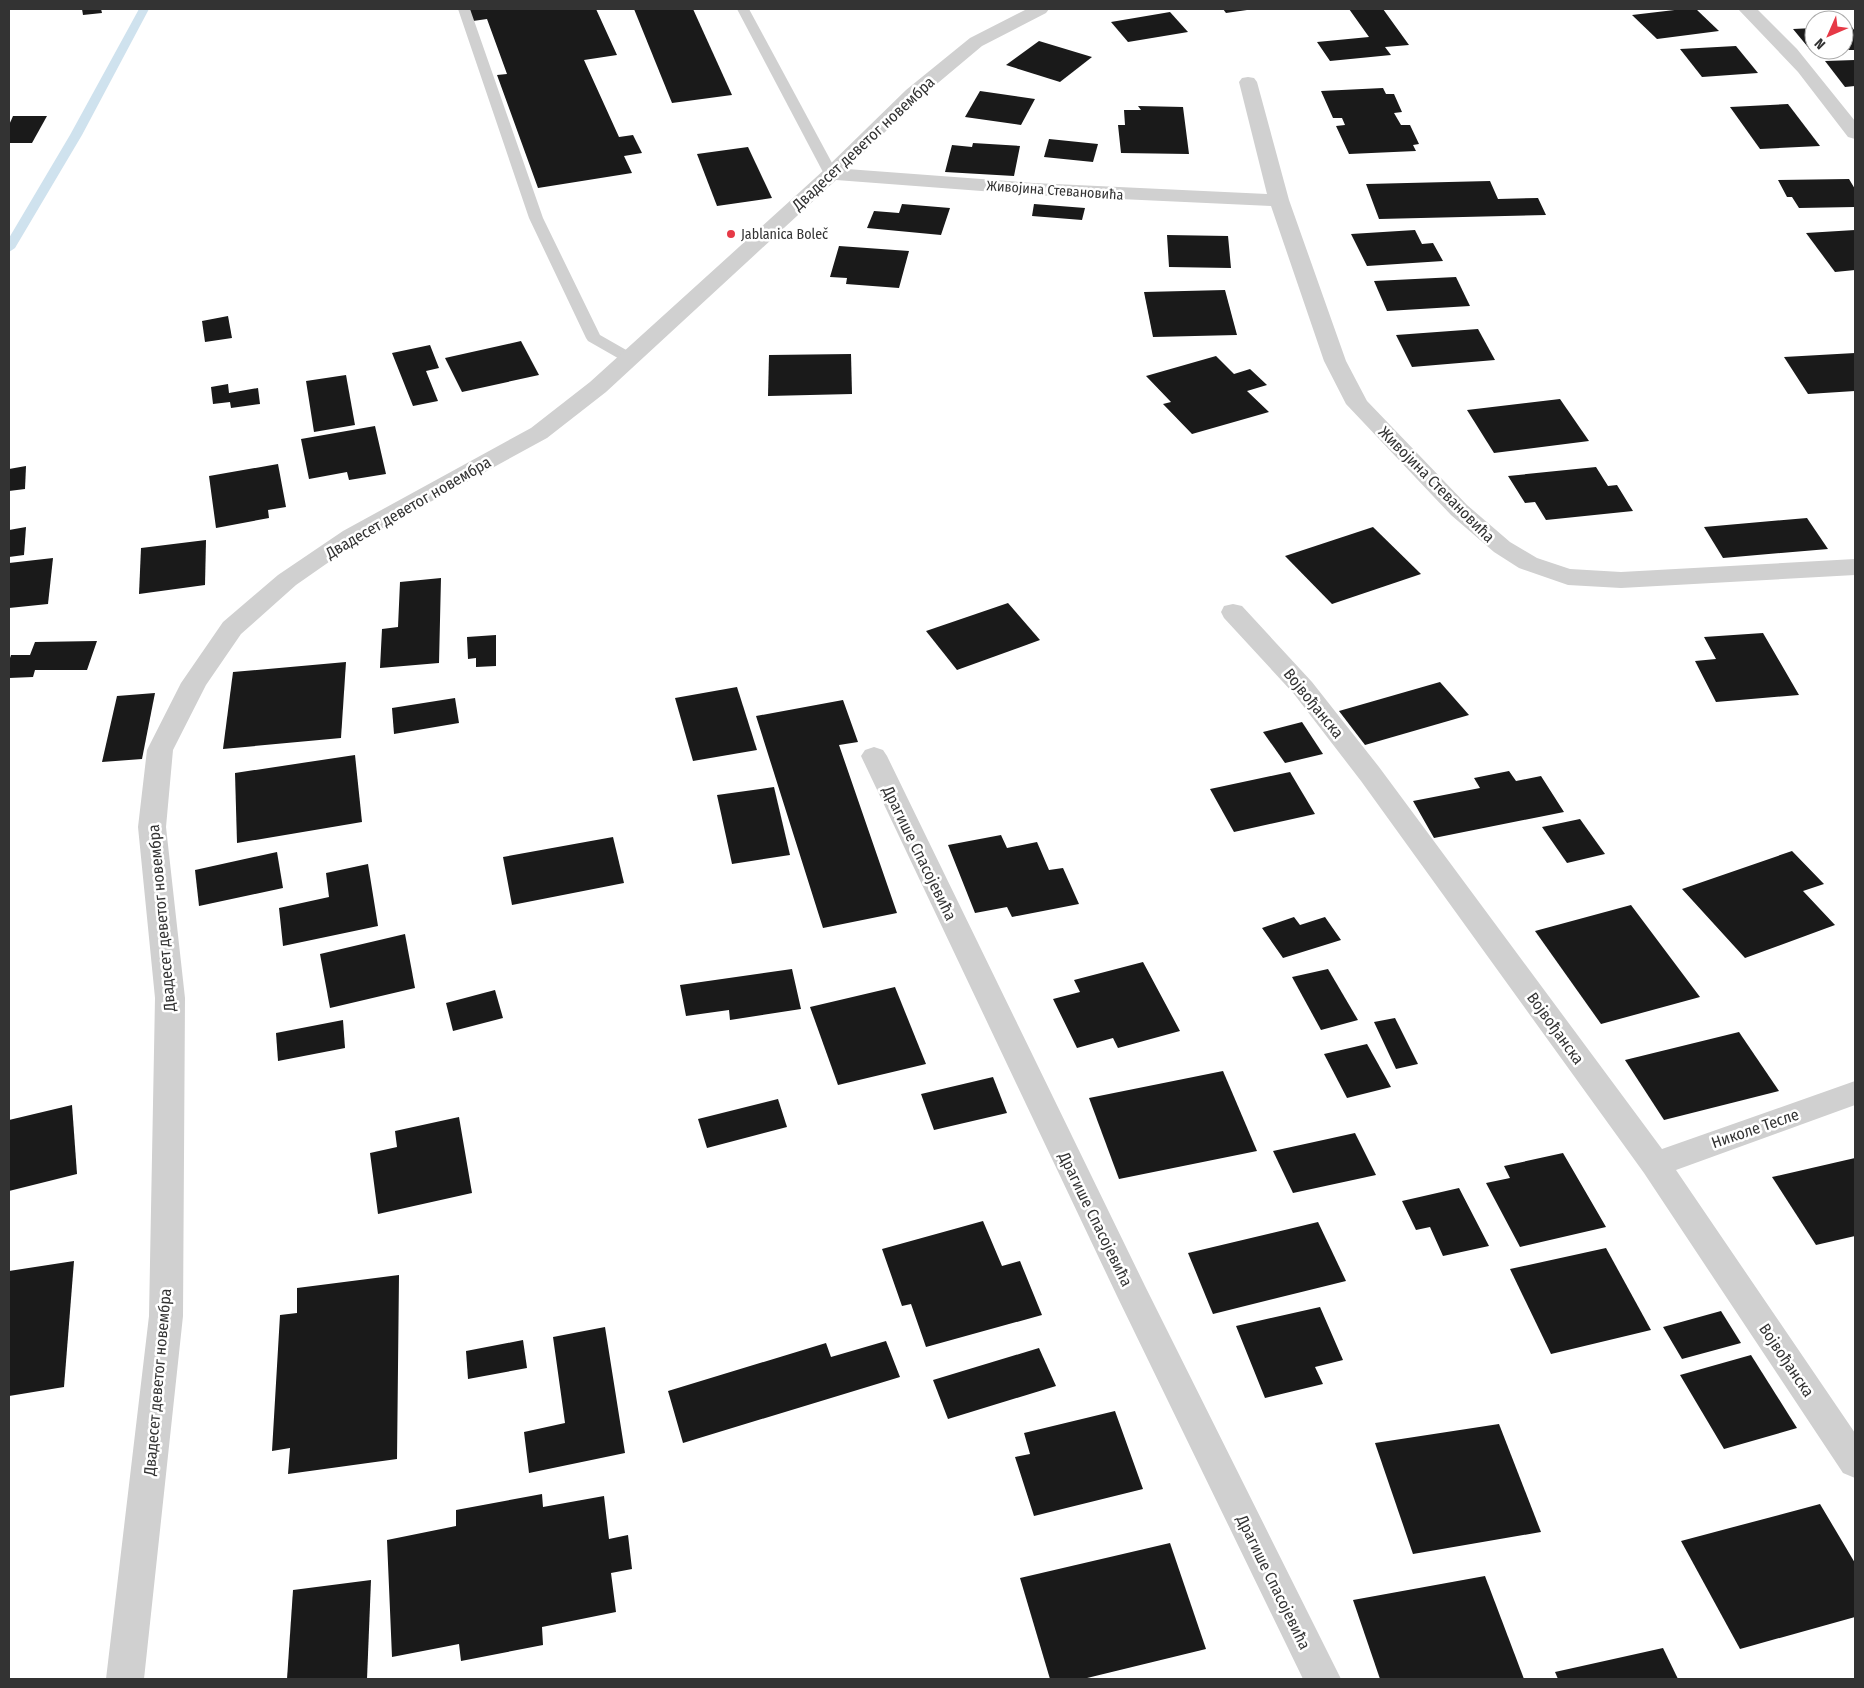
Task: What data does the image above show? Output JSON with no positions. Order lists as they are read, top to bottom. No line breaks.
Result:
{"streets":{"street":["Двадесет деветог новембра","Живојина Стевановића","Војвођанска","Драгише Спасојевића","Николе Тесле"]},"crossings":[["Двадесет деветог новембра","Живојина Стевановића"],["Војвођанска","Николе Тесле"]],"places":["Jablanica Boleč"],"north":"bottom left"}
